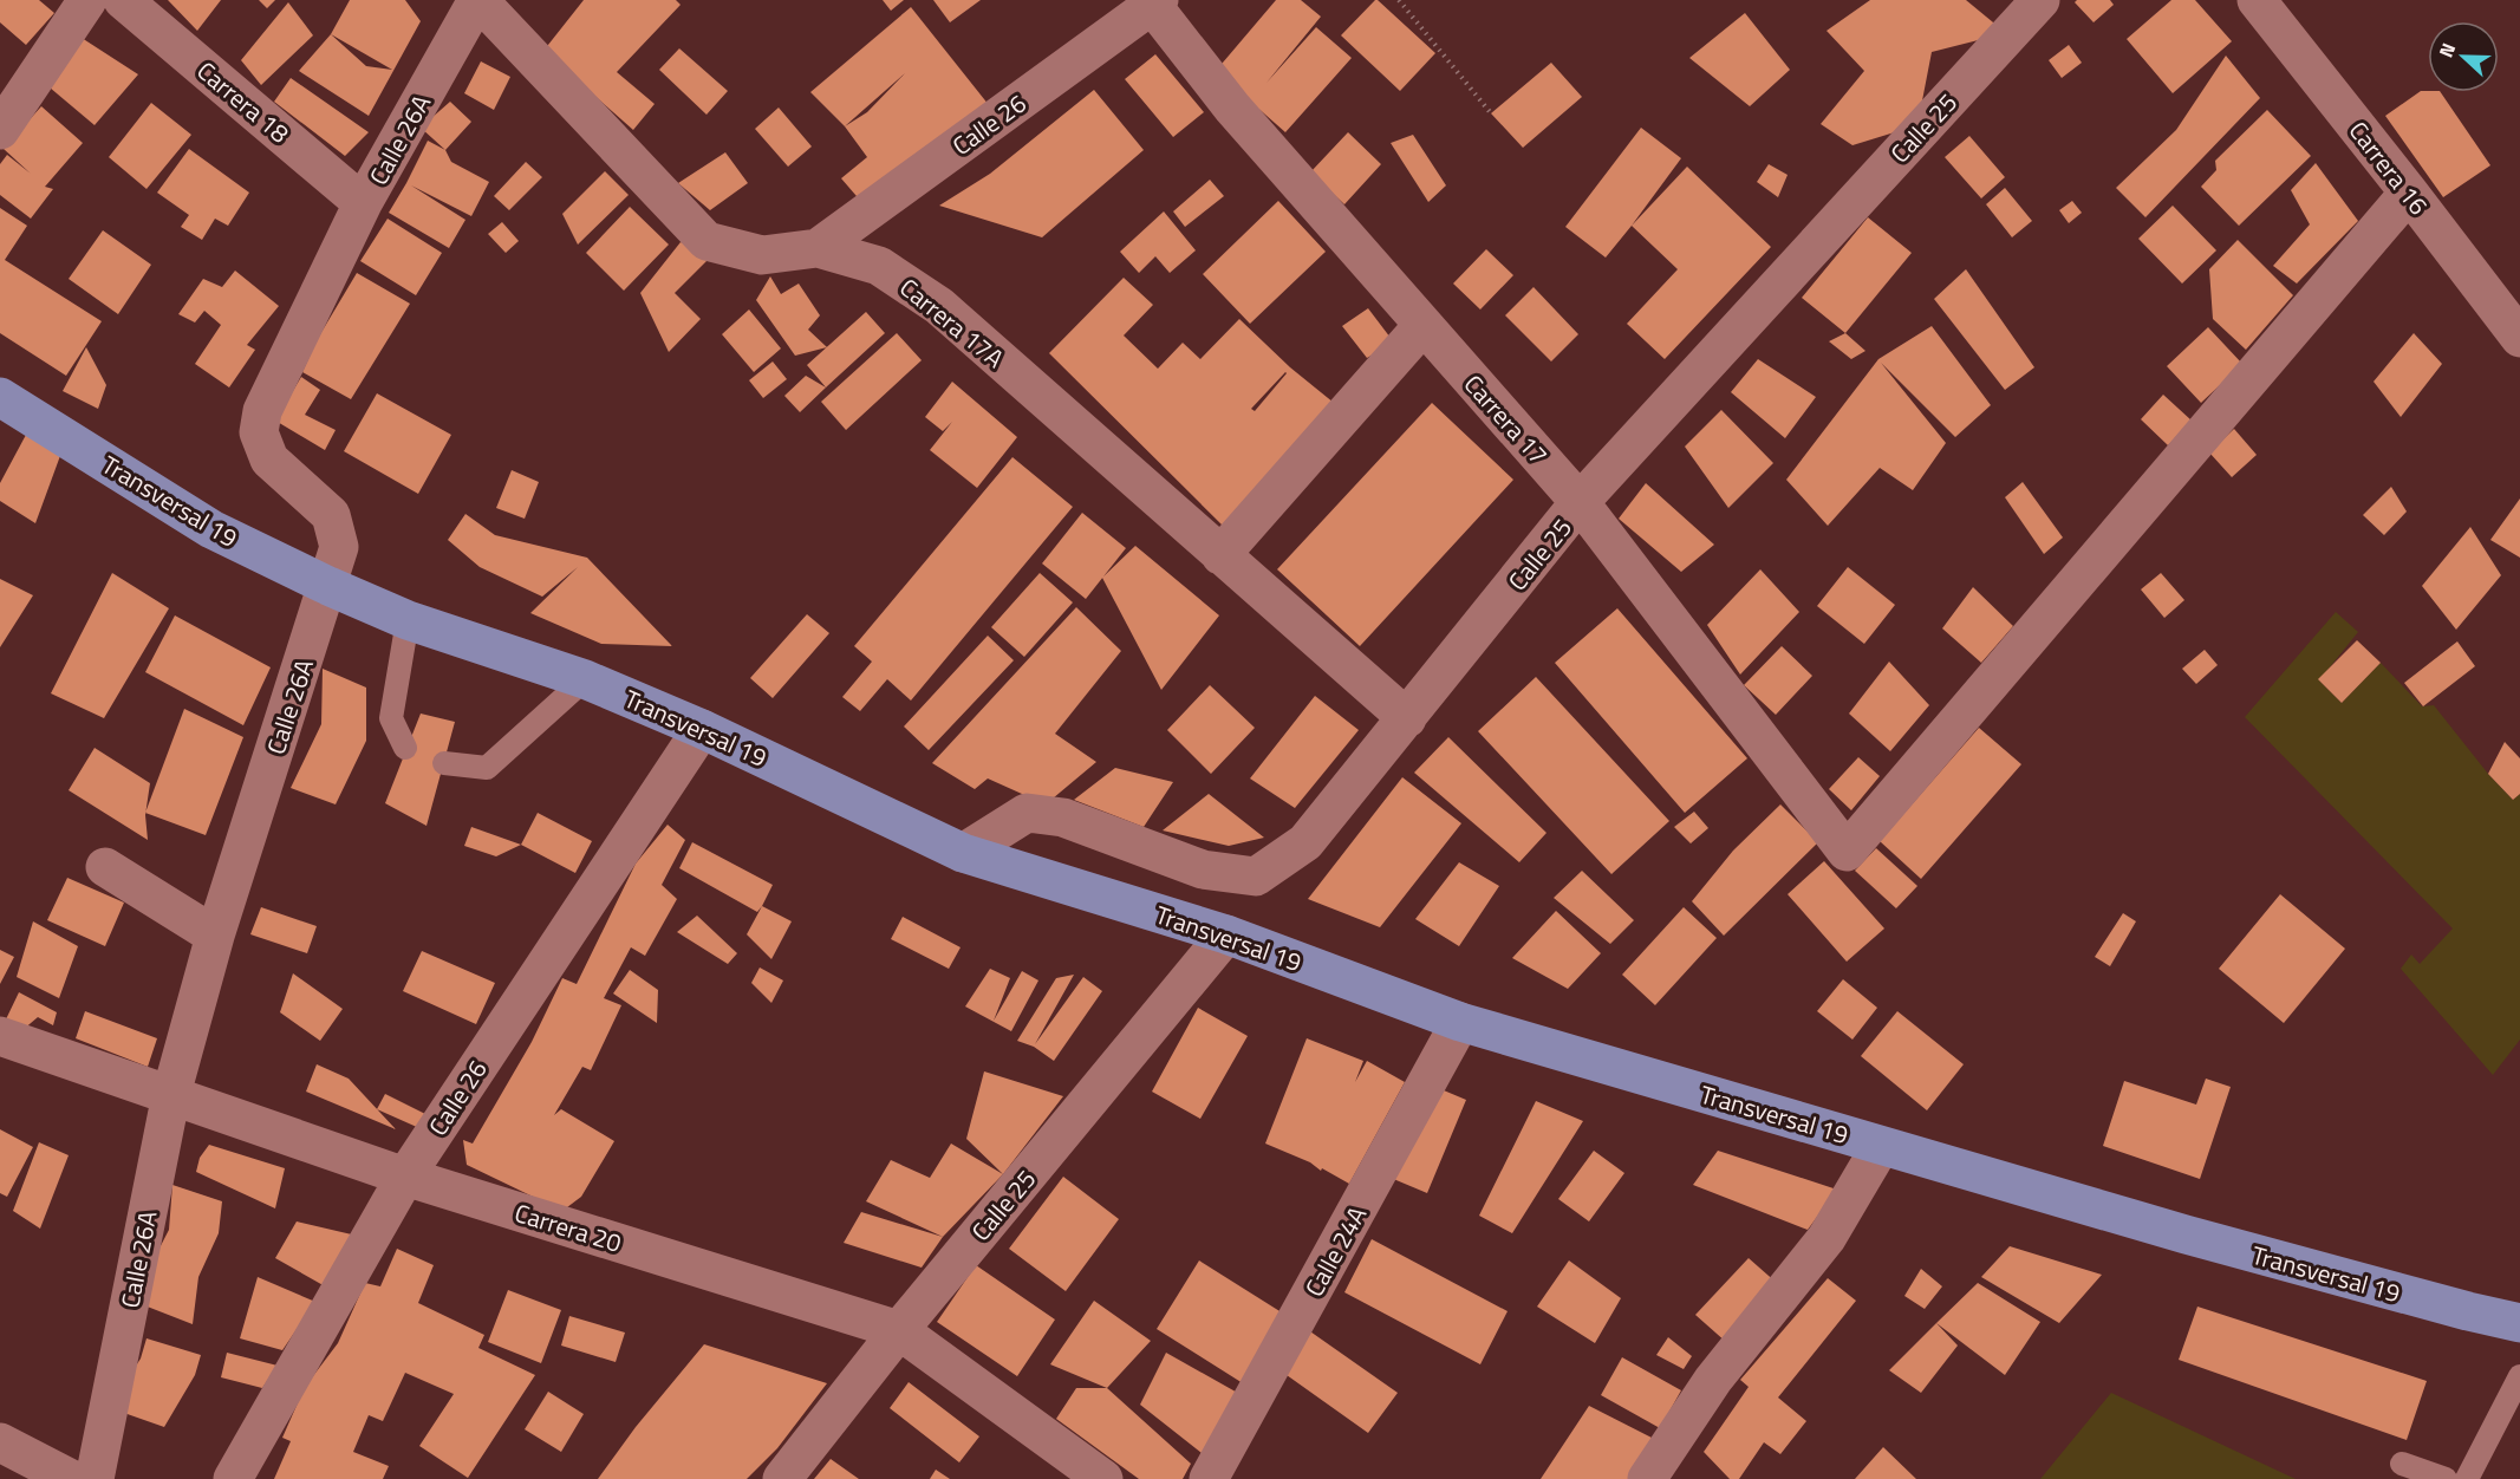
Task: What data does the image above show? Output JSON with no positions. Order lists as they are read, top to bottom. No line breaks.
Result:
{"streets":{"main road":["Transversal 19"],"street":["Carrera 18","Calle 26","Calle 25","Calle 26A","Carrera 16","Carrera 17A","Carrera 17","Carrera 20","Calle 24A"]},"crossings":[["Carrera 18","Calle 26A"],["Calle 26","Carrera 17A"],["Calle 26","Carrera 17"],["Calle 26","Transversal 19"],["Calle 26","Carrera 20"],["Calle 25","Carrera 17A"],["Calle 25","Carrera 17"],["Calle 25","Transversal 19"],["Calle 25","Carrera 20"],["Calle 26A","Carrera 17A"],["Calle 26A","Transversal 19"],["Calle 26A","Carrera 20"],["Carrera 16","Carrera 17"],["Transversal 19","Calle 24A"]],"north":"left"}
